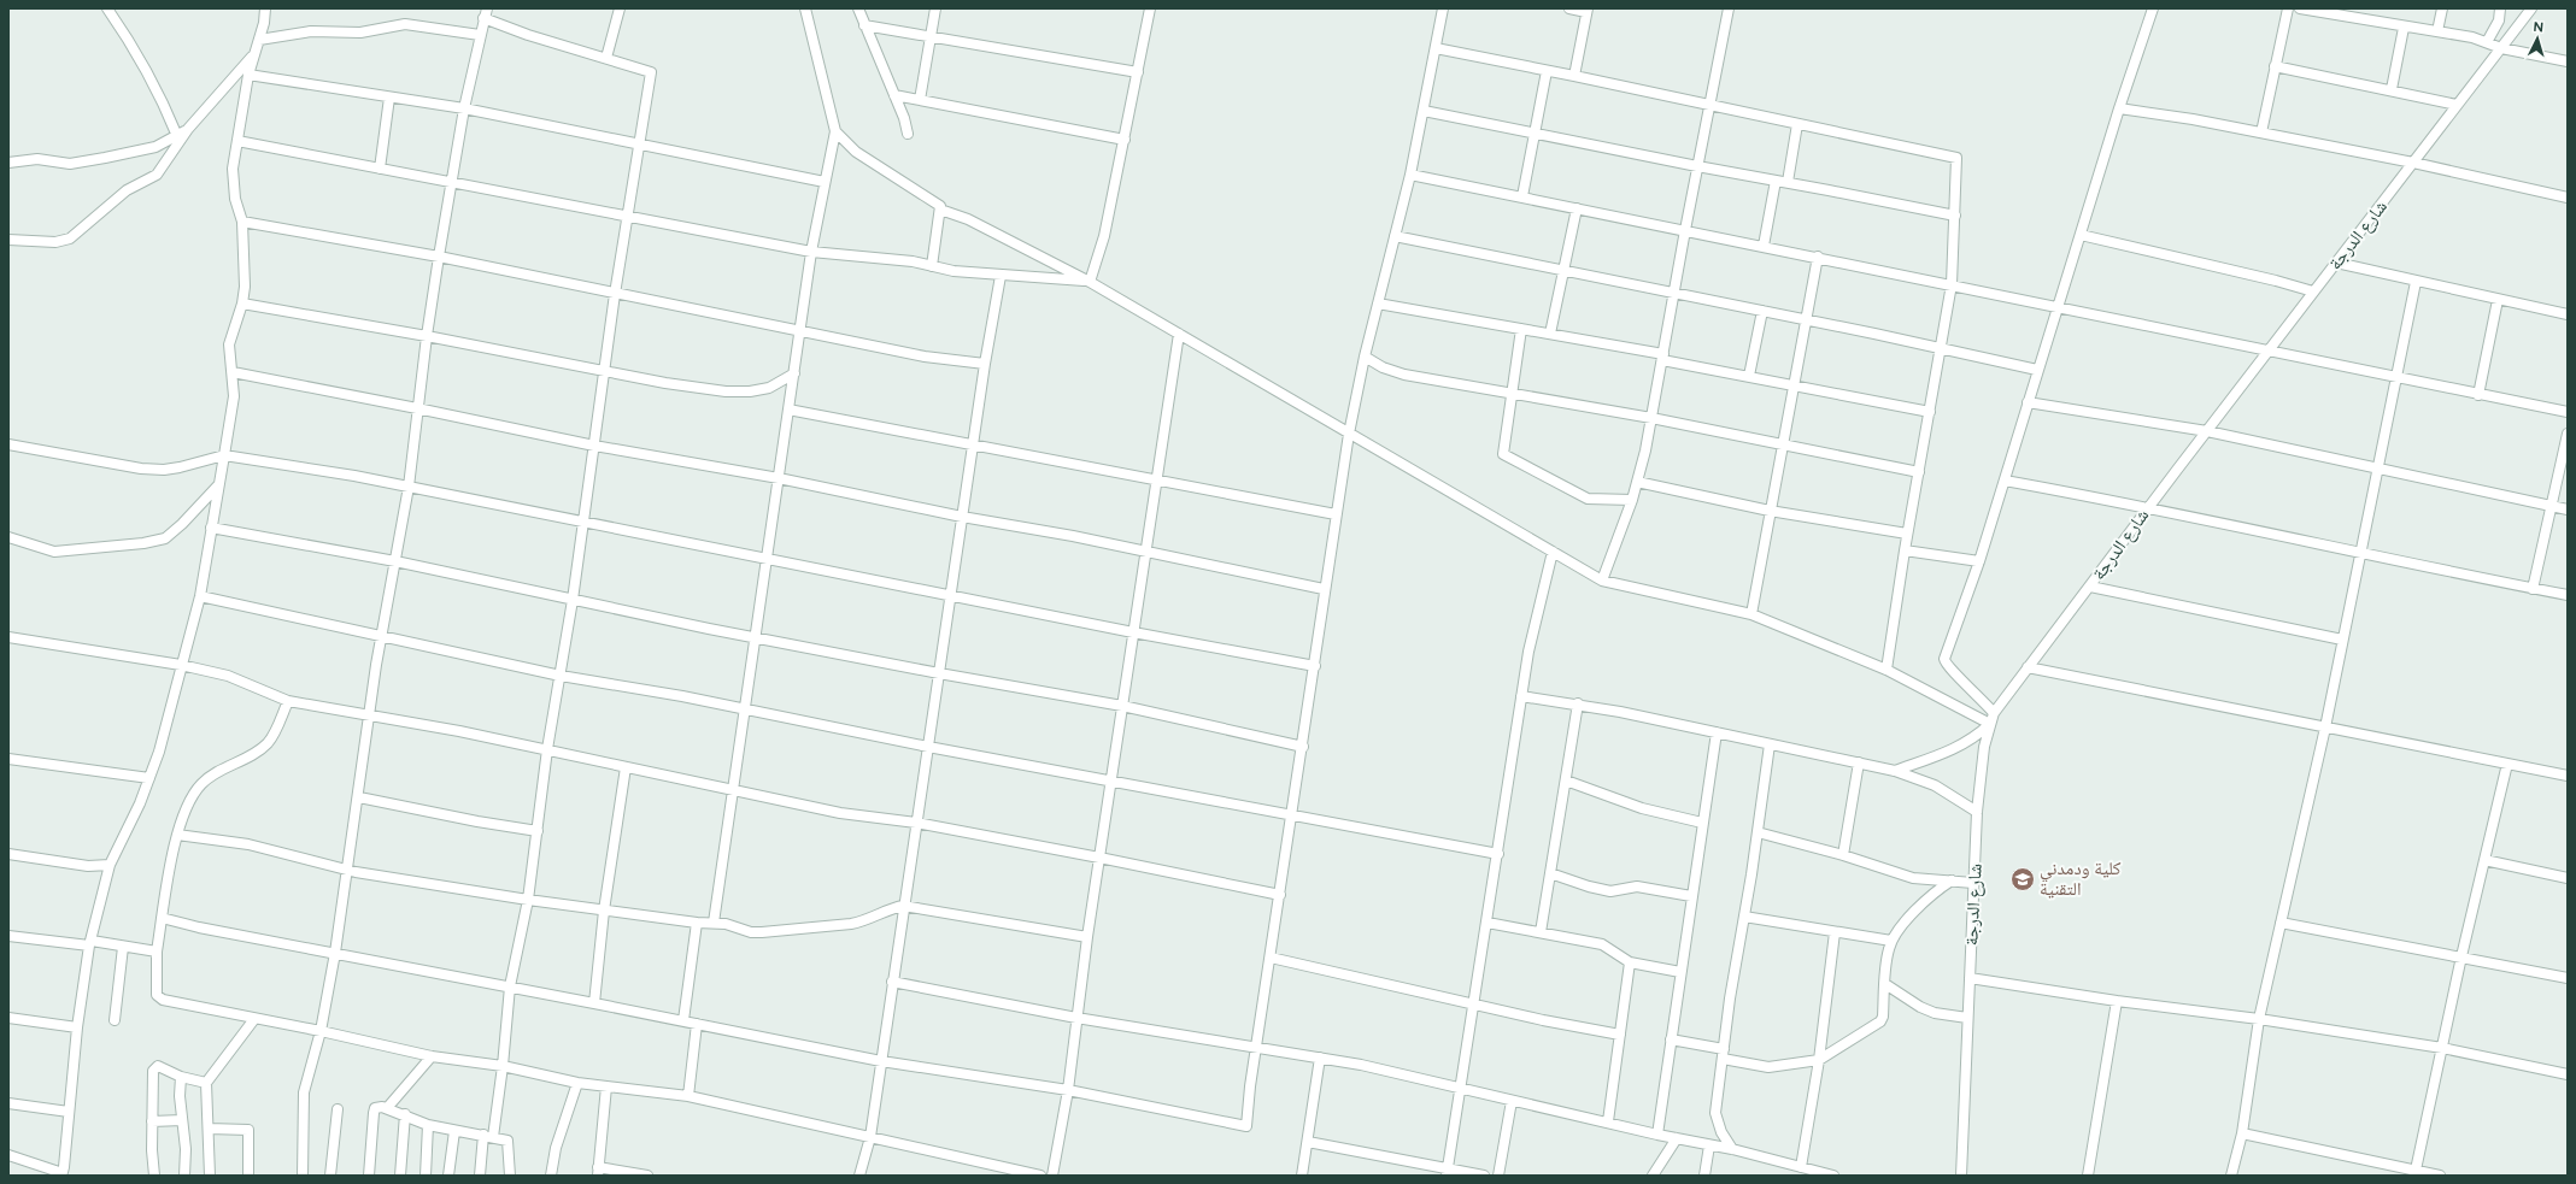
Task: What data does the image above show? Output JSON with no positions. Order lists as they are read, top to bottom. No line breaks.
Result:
{"streets":{"street":["شارع الدرجة"]},"places":{"school or university":["كلية ودمدني التقنية"]},"north":"top"}
